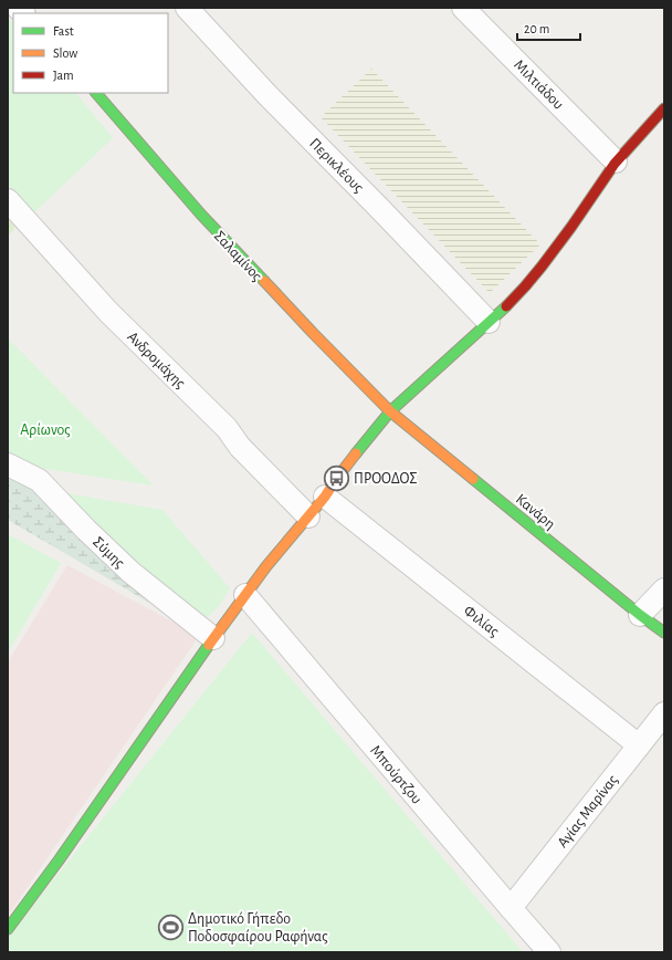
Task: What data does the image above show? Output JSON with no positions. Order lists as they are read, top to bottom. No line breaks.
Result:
{"streets":{"street":["Μιλτιάδου","Περικλέους","Σαλαμίνος","Ανδρομάχης","Κανάρη","Σύμης","Φιλίας","Μπούρτζου","Αγίας Μαρίνας"]},"crossings":[["Σαλαμίνος","Κανάρη"],["Φιλίας","Αγίας Μαρίνας"],["Μπούρτζου","Αγίας Μαρίνας"]],"parks":["Αρίωνος"],"places":{"bus stop":["ΠΡΟΟΔΟΣ"],"sports":["Δημοτικό Γήπεδο Ποδοσφαίρου Ραφήνας"]},"legend":["Fast","Slow","Jam"],"scale_bar":"20 m"}
